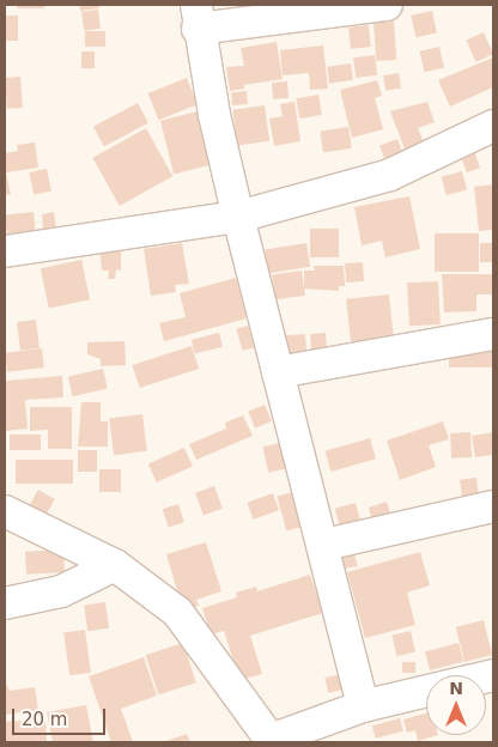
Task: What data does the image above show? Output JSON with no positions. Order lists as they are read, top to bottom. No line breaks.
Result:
{"scale_bar":"20 m","north":"top"}
